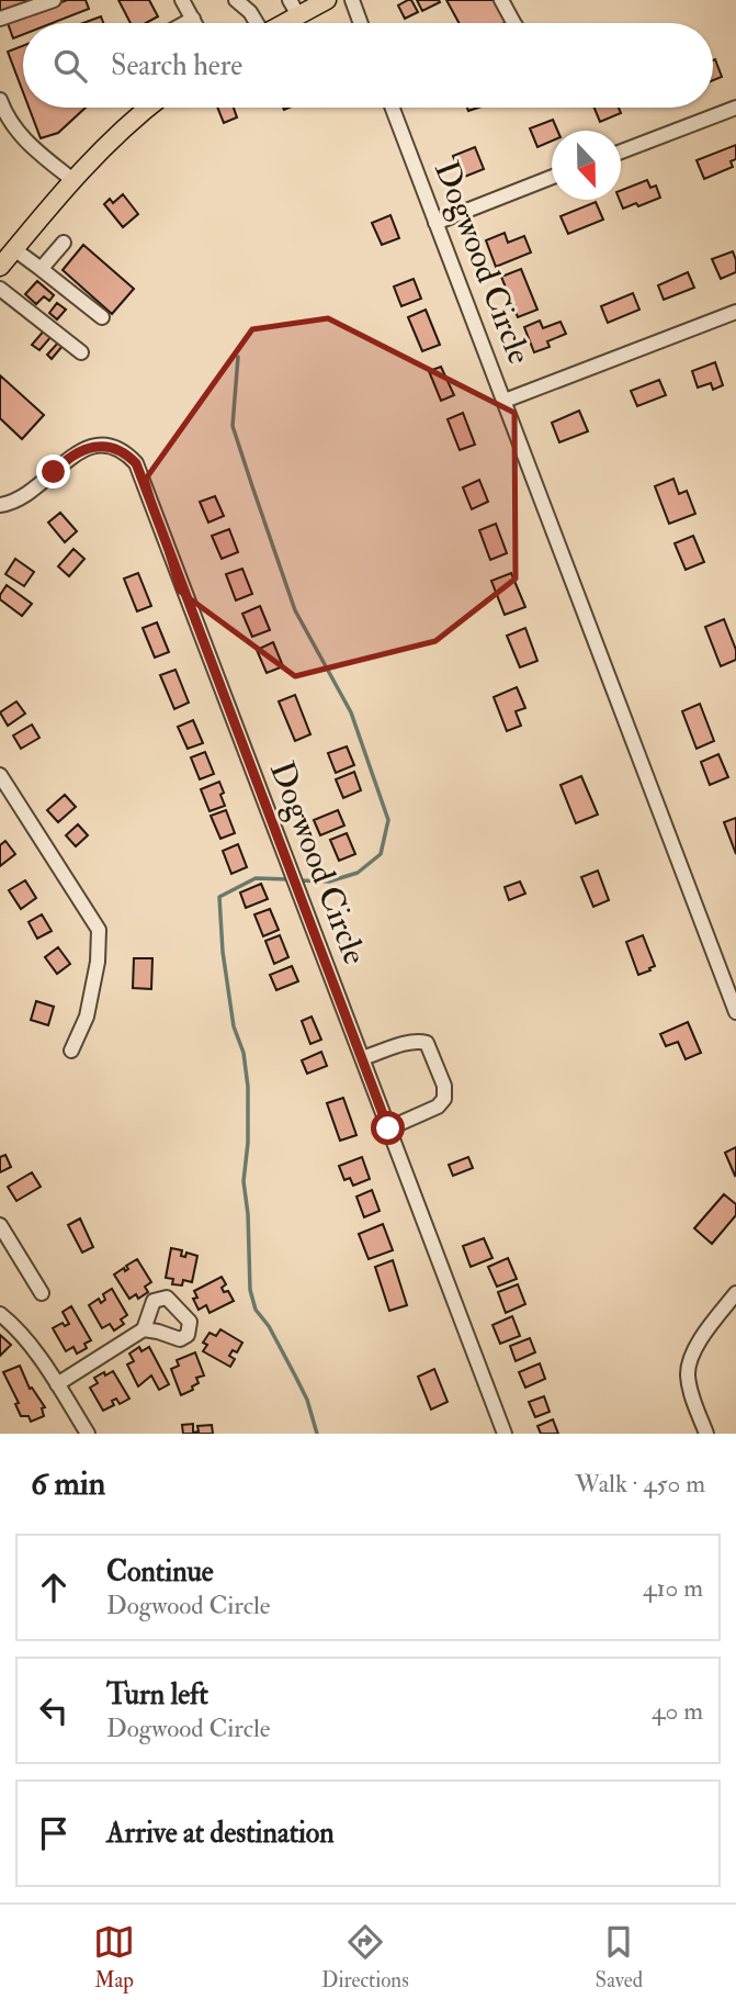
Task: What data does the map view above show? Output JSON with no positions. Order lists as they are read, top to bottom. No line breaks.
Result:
{"streets":{"street":["Dogwood Circle"]},"north":"bottom","page":{"search":"Search here","heading":["6 min","Walk · 450 m"],"list":[["Continue","Dogwood Circle","410 m"],["Turn left","Dogwood Circle","40 m"],"Arrive at destination"],"nav":["Map","Directions","Saved"]}}
